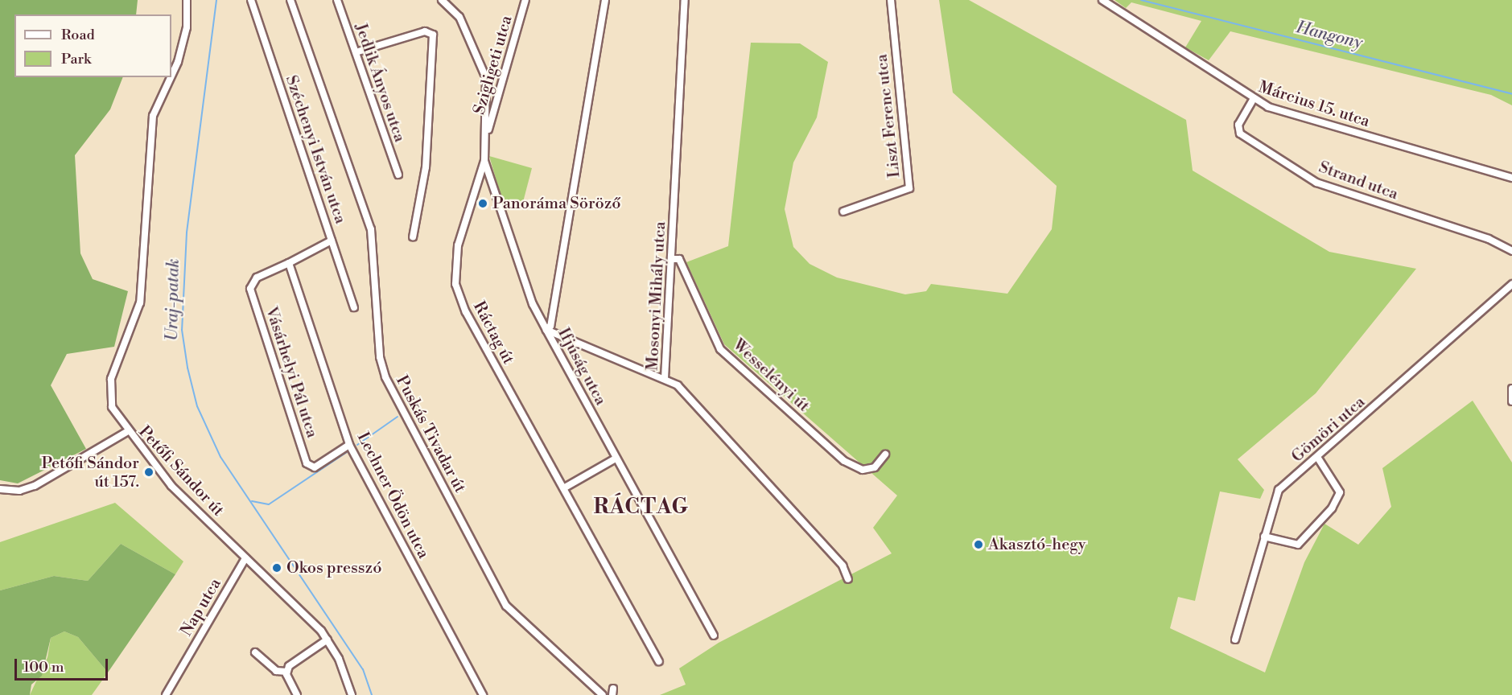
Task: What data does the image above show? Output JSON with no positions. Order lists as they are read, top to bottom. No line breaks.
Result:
{"streets":{"street":["Szigligeti utca","Jedlik Ányos utca","Március 15. utca","Liszt Ferenc utca","Széchenyi István utca","Strand utca","Mosonyi Mihály utca","Ráctag út","Ifjúság utca","Vásárhelyi Pál utca","Wesselényi út","Gömöri utca","Puskás Tivadar út","Petőfi Sándor út","Lechner Ödön utca","Nap utca"]},"crossings":[["Március 15. utca","Strand utca"],["Mosonyi Mihály utca","Wesselényi út"],["Vásárhelyi Pál utca","Lechner Ödön utca"],["Petőfi Sándor út","Nap utca"]],"districts":["RÁCTAG"],"water":["Hangony","Uraj-patak"],"places":["Panoráma Söröző","Petőfi Sándor út 157.","Akasztó-hegy","Okos presszó"],"legend":["Road","Park"],"scale_bar":"100 m"}
